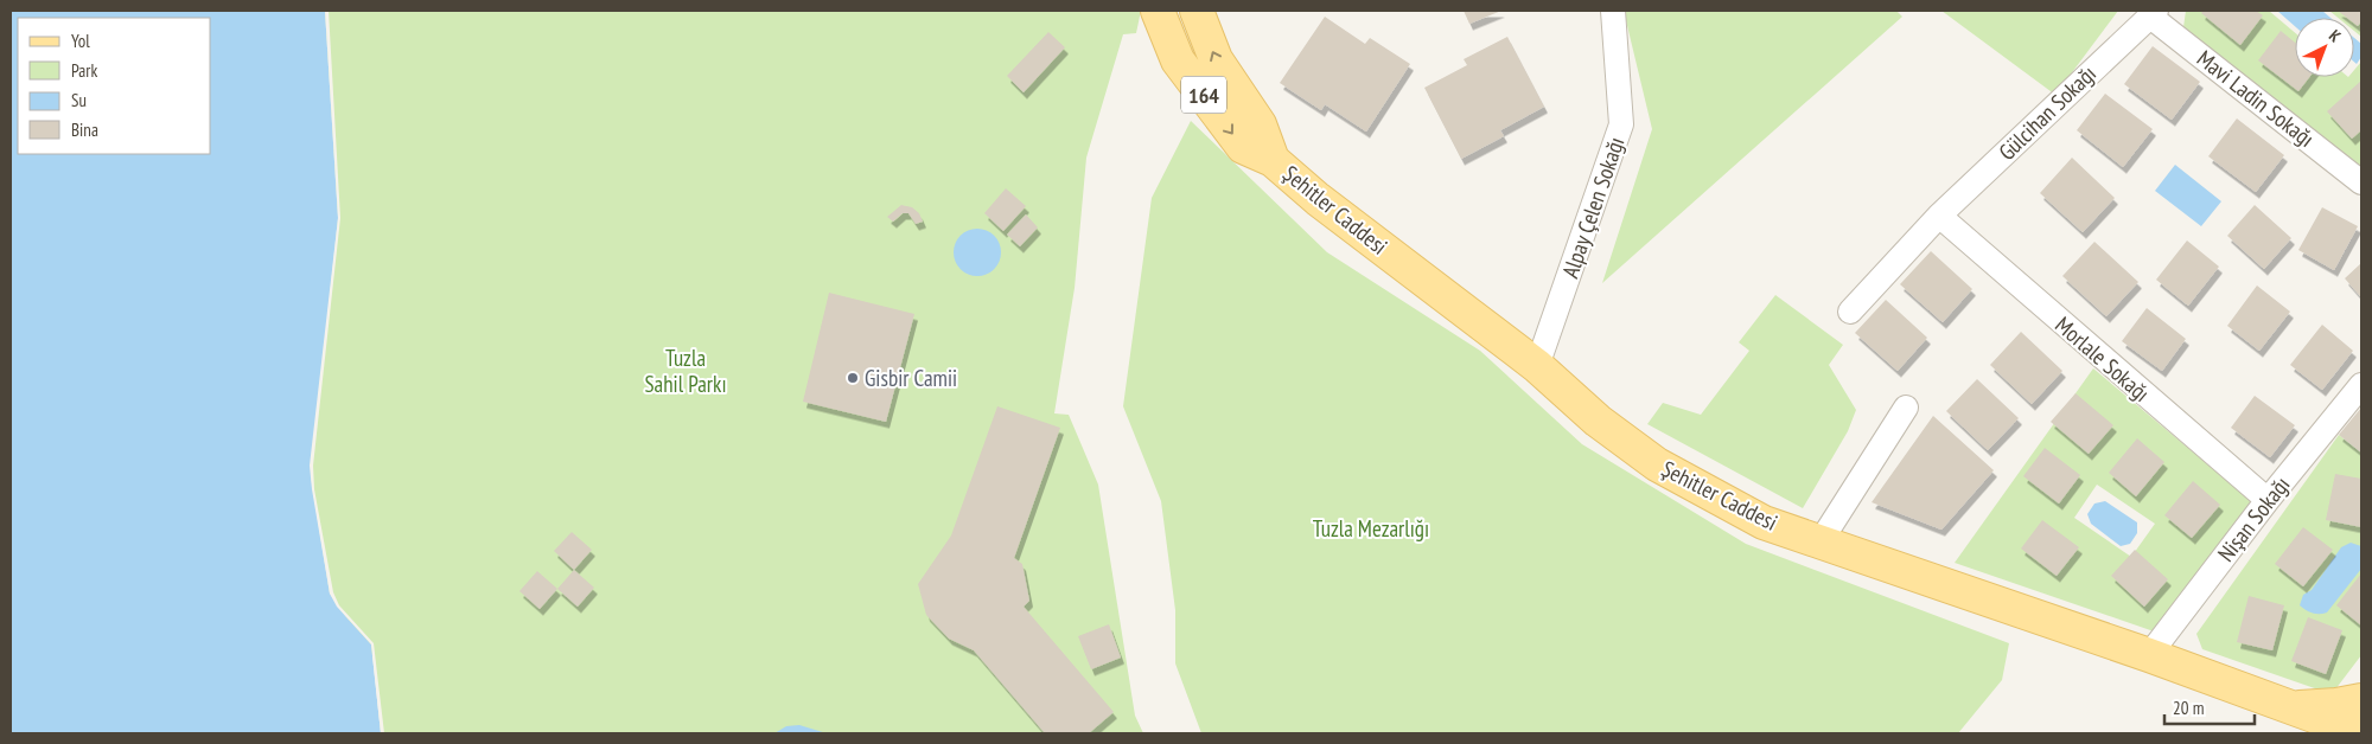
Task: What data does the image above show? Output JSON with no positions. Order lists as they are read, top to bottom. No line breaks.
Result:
{"streets":{"main road":["164","Şehitler Caddesi"],"street":["Mavi Ladin Sokağı","Gülcihan Sokağı","Alpay Çelen Sokağı","Morlale Sokağı","Nişan Sokağı"]},"crossings":[["164","Şehitler Caddesi"],["Mavi Ladin Sokağı","Gülcihan Sokağı"],["Gülcihan Sokağı","Morlale Sokağı"],["Alpay Çelen Sokağı","Şehitler Caddesi"],["Şehitler Caddesi","Nişan Sokağı"],["Morlale Sokağı","Nişan Sokağı"]],"parks":["Tuzla Sahil Parkı","Tuzla Mezarlığı"],"places":["Gisbir Camii"],"legend":["Yol","Park","Su","Bina"],"scale_bar":"20 m","north":"top right"}
